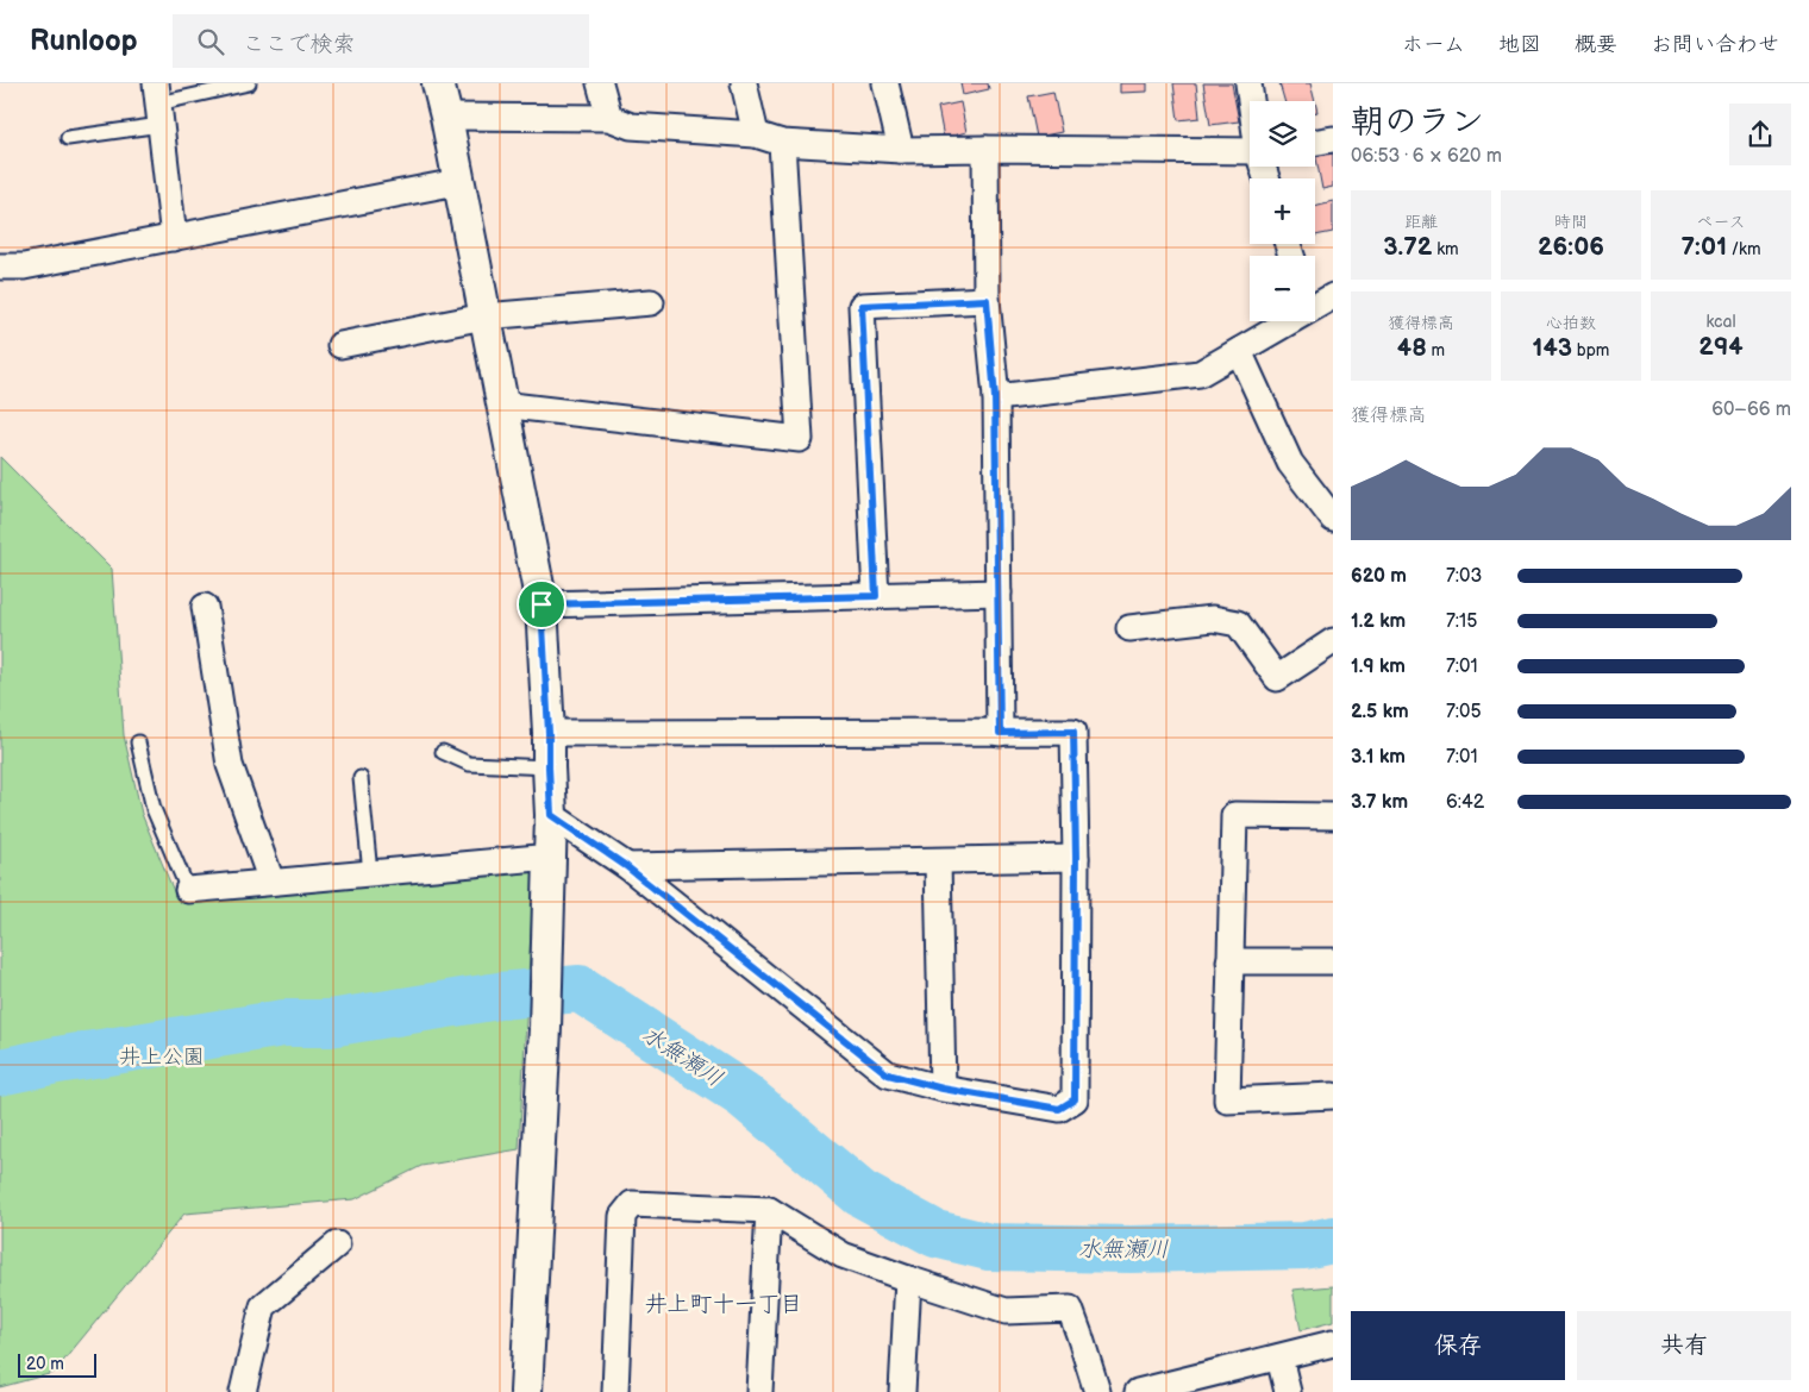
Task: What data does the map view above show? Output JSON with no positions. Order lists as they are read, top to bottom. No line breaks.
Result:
{"districts":["井上町十一丁目"],"water":["水無瀬川"],"parks":["井上公園"],"scale_bar":"20 m","page":{"header":"Runloop","search":"ここで検索","nav":["ホーム","地図","概要","お問い合わせ"],"heading":["朝のラン","06:53 · 6 × 620 m"],"map_buttons":["+","−"],"stats":[["距離","3.72 km"],["時間","26:06"],["ペース","7:01 /km"],["獲得標高","48 m"],["心拍数","143 bpm"],["kcal","294"]],"chart":["獲得標高","60–66 m"],"list":[{"name":"620 m","note":"7:03"},{"name":"1.2 km","note":"7:15"},{"name":"1.9 km","note":"7:01"},{"name":"2.5 km","note":"7:05"},{"name":"3.1 km","note":"7:01"},{"name":"3.7 km","note":"6:42"}],"buttons":["保存","共有"],"scale":"20 m"}}
